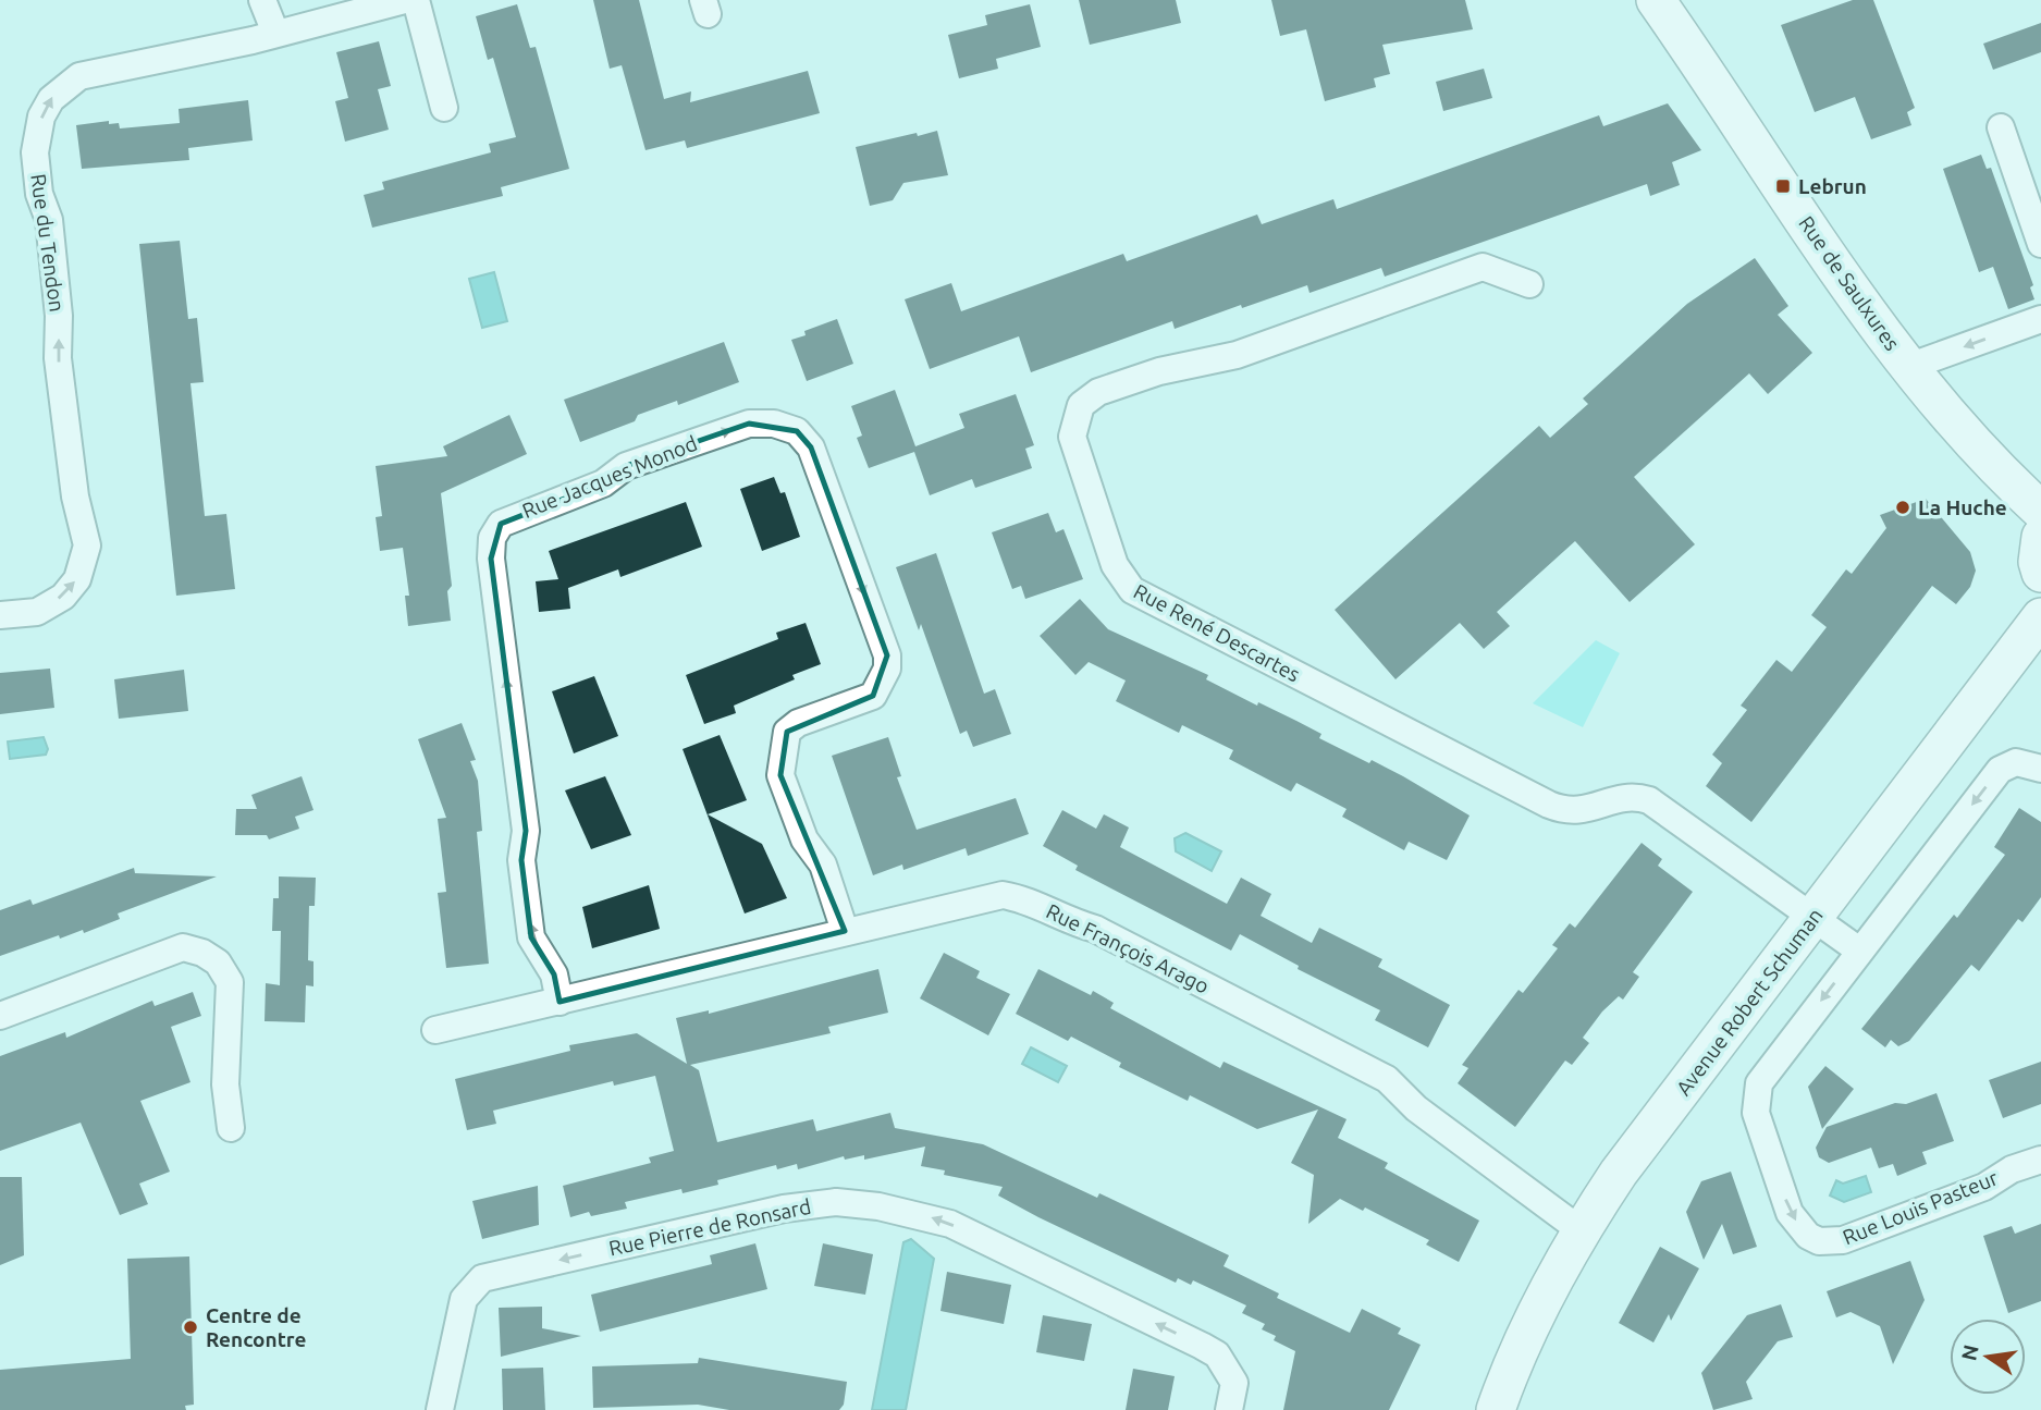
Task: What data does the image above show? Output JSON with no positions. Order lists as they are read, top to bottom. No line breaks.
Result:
{"streets":{"street":["Rue du Tendon","Rue de Saulxures","Rue Jacques Monod","Rue René Descartes","Rue François Arago","Avenue Robert Schuman","Rue Louis Pasteur","Rue Pierre de Ronsard"]},"crossings":[["Rue Jacques Monod","Rue François Arago"],["Rue René Descartes","Avenue Robert Schuman"],["Rue François Arago","Avenue Robert Schuman"]],"one_way":["Rue Pierre de Ronsard"],"places":{"transit":["Lebrun"],"other":["La Huche","Centre de Rencontre"]},"north":"left"}
